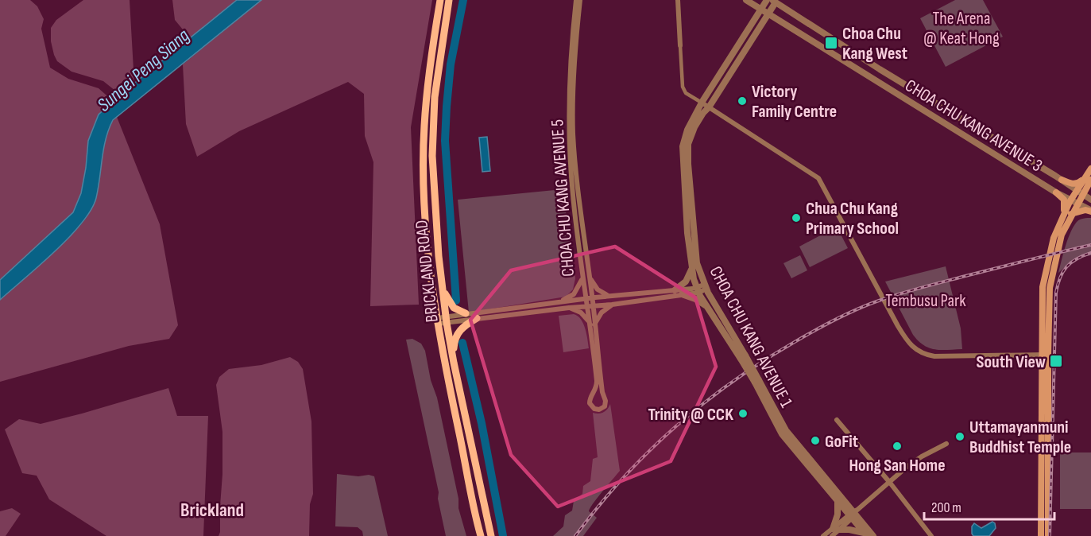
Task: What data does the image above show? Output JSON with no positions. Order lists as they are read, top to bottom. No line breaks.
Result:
{"streets":{"main road":["BRICKLAND ROAD"],"street":["CHOA CHU KANG AVENUE 3","CHOA CHU KANG AVENUE 5","CHOA CHU KANG AVENUE 1"]},"crossings":[["CHOA CHU KANG AVENUE 3","CHOA CHU KANG AVENUE 1"]],"districts":["Brickland"],"water":["Sungei Peng Siang"],"parks":["The Arena @ Keat Hong","Tembusu Park"],"places":{"transit":["Choa Chu Kang West","South View"],"other":["Victory Family Centre","Chua Chu Kang Primary School","Trinity @ CCK","Uttamayanmuni Buddhist Temple","GoFit","Hong San Home"]},"scale_bar":"200 m"}
